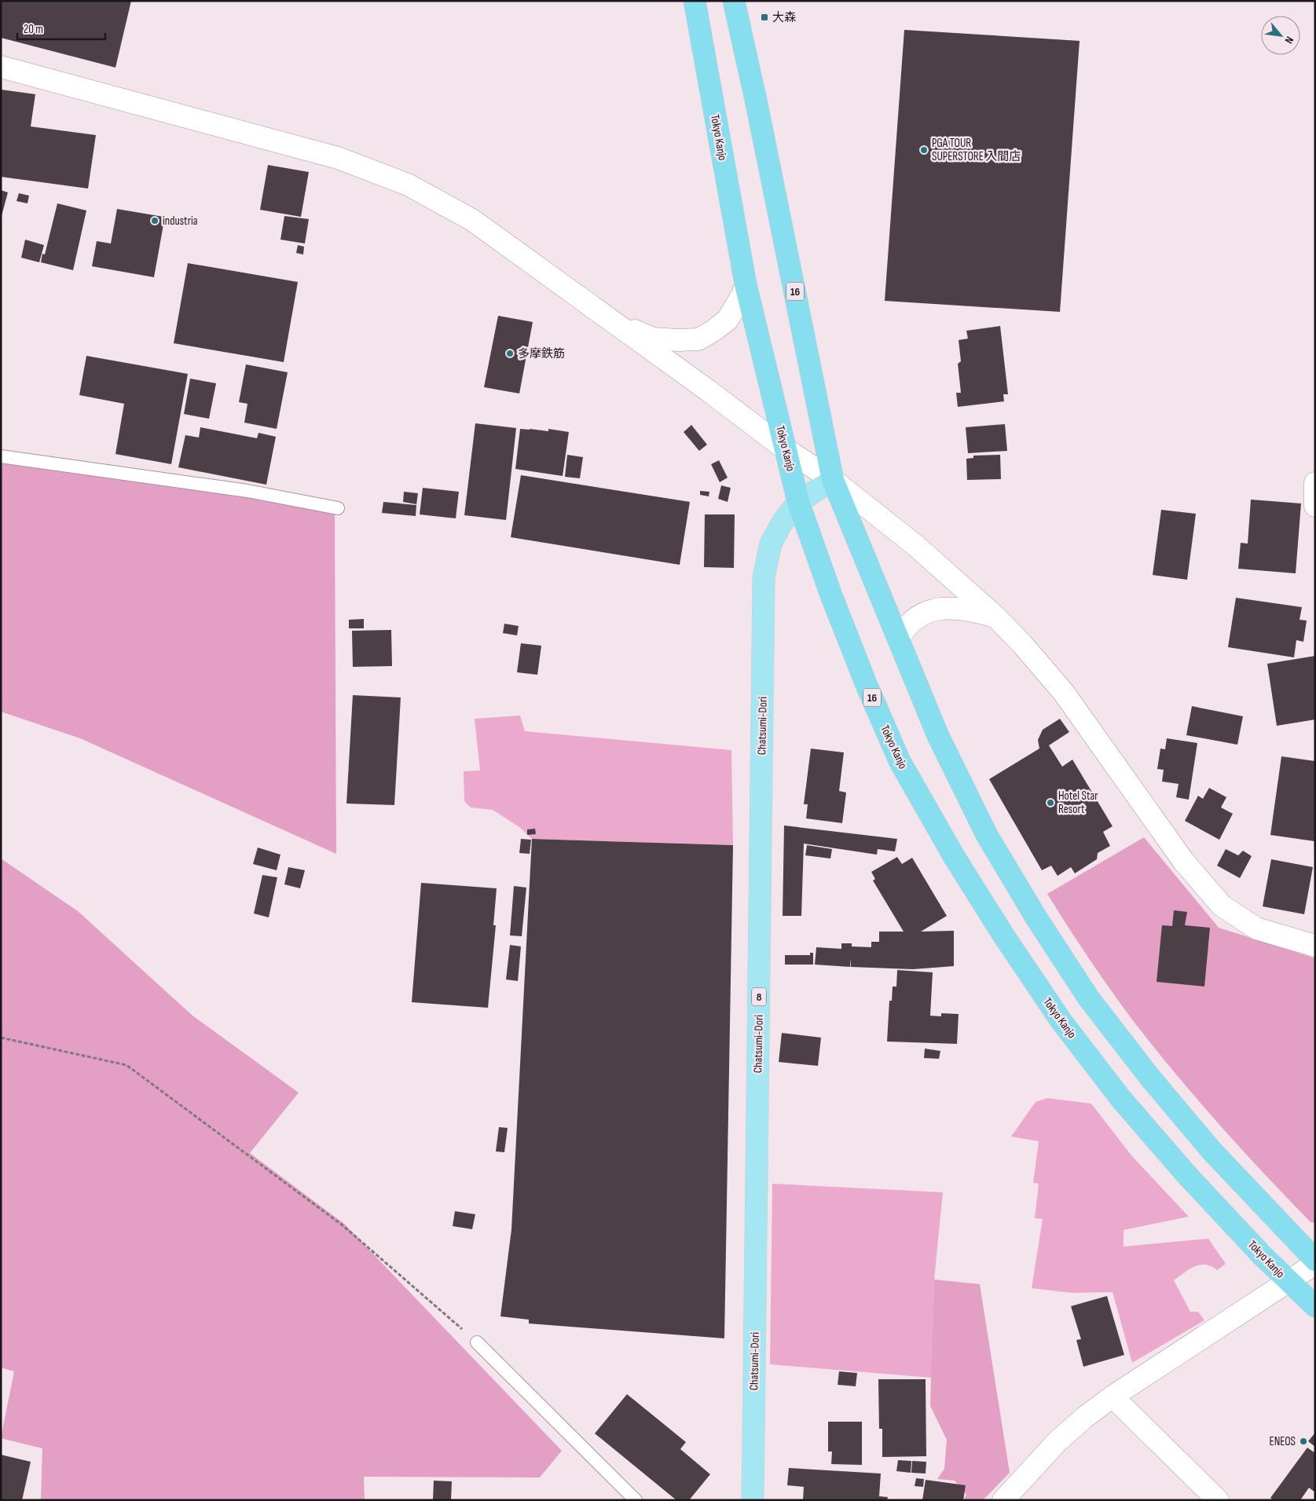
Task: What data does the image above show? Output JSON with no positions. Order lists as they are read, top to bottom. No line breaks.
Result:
{"streets":{"highway":["Tokyo Kanjo","16"],"main road":["Chatsumi-Dori","8"]},"crossings":[["Tokyo Kanjo","Chatsumi-Dori"],["Tokyo Kanjo","8"],["16","8"],["Chatsumi-Dori","8"]],"places":{"transit":["大森"],"other":["PGA TOUR SUPERSTORE 入間店","industria","多摩鉄筋","Hotel Star Resort","ENEOS"]},"scale_bar":"20 m","north":"bottom right"}
